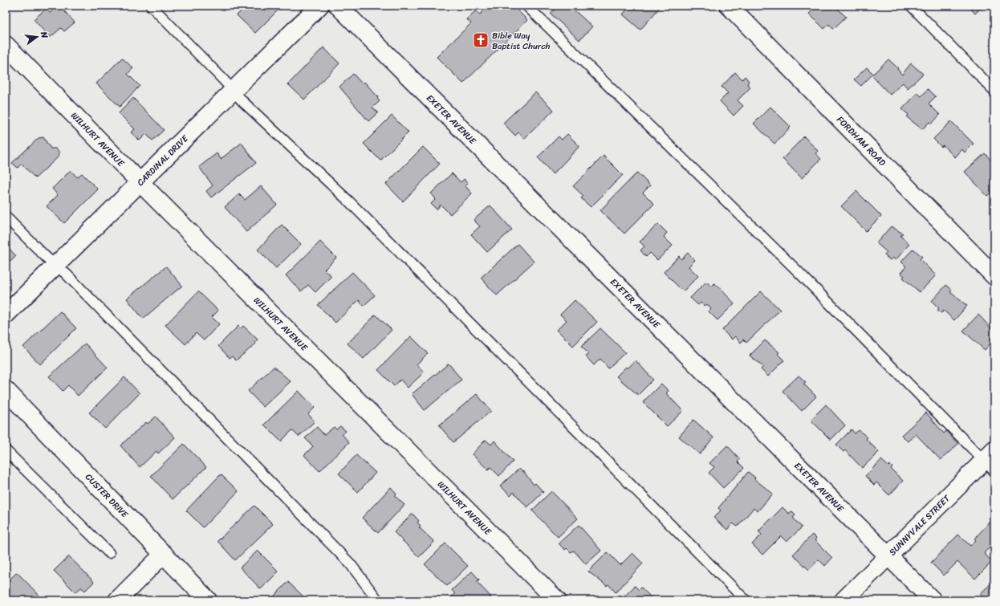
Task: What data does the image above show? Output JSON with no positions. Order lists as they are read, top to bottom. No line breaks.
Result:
{"streets":{"street":["EXETER AVENUE","WILHURT AVENUE","FORDHAM ROAD","CARDINAL DRIVE","CUSTER DRIVE","SUNNYVALE STREET"]},"crossings":[["EXETER AVENUE","SUNNYVALE STREET"],["WILHURT AVENUE","CARDINAL DRIVE"]],"places":{"church":["Bible Way Baptist Church"]},"north":"right"}
